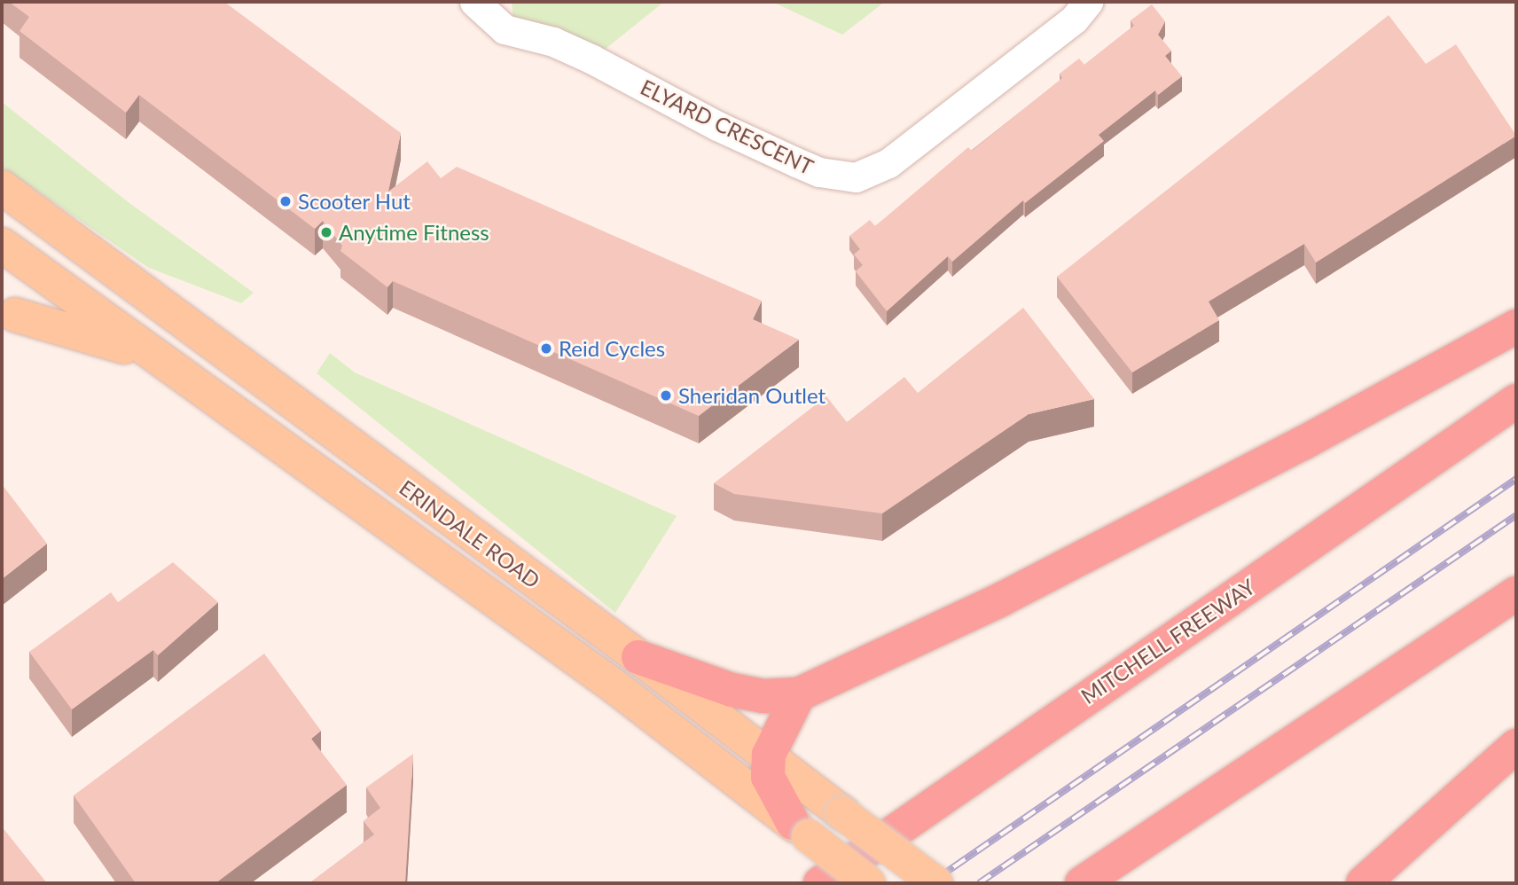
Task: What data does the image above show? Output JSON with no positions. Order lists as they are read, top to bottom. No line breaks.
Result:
{"streets":{"highway":["MITCHELL FREEWAY"],"main road":["ERINDALE ROAD"],"street":["ELYARD CRESCENT"]},"places":["Scooter Hut","Anytime Fitness","Reid Cycles","Sheridan Outlet"]}
